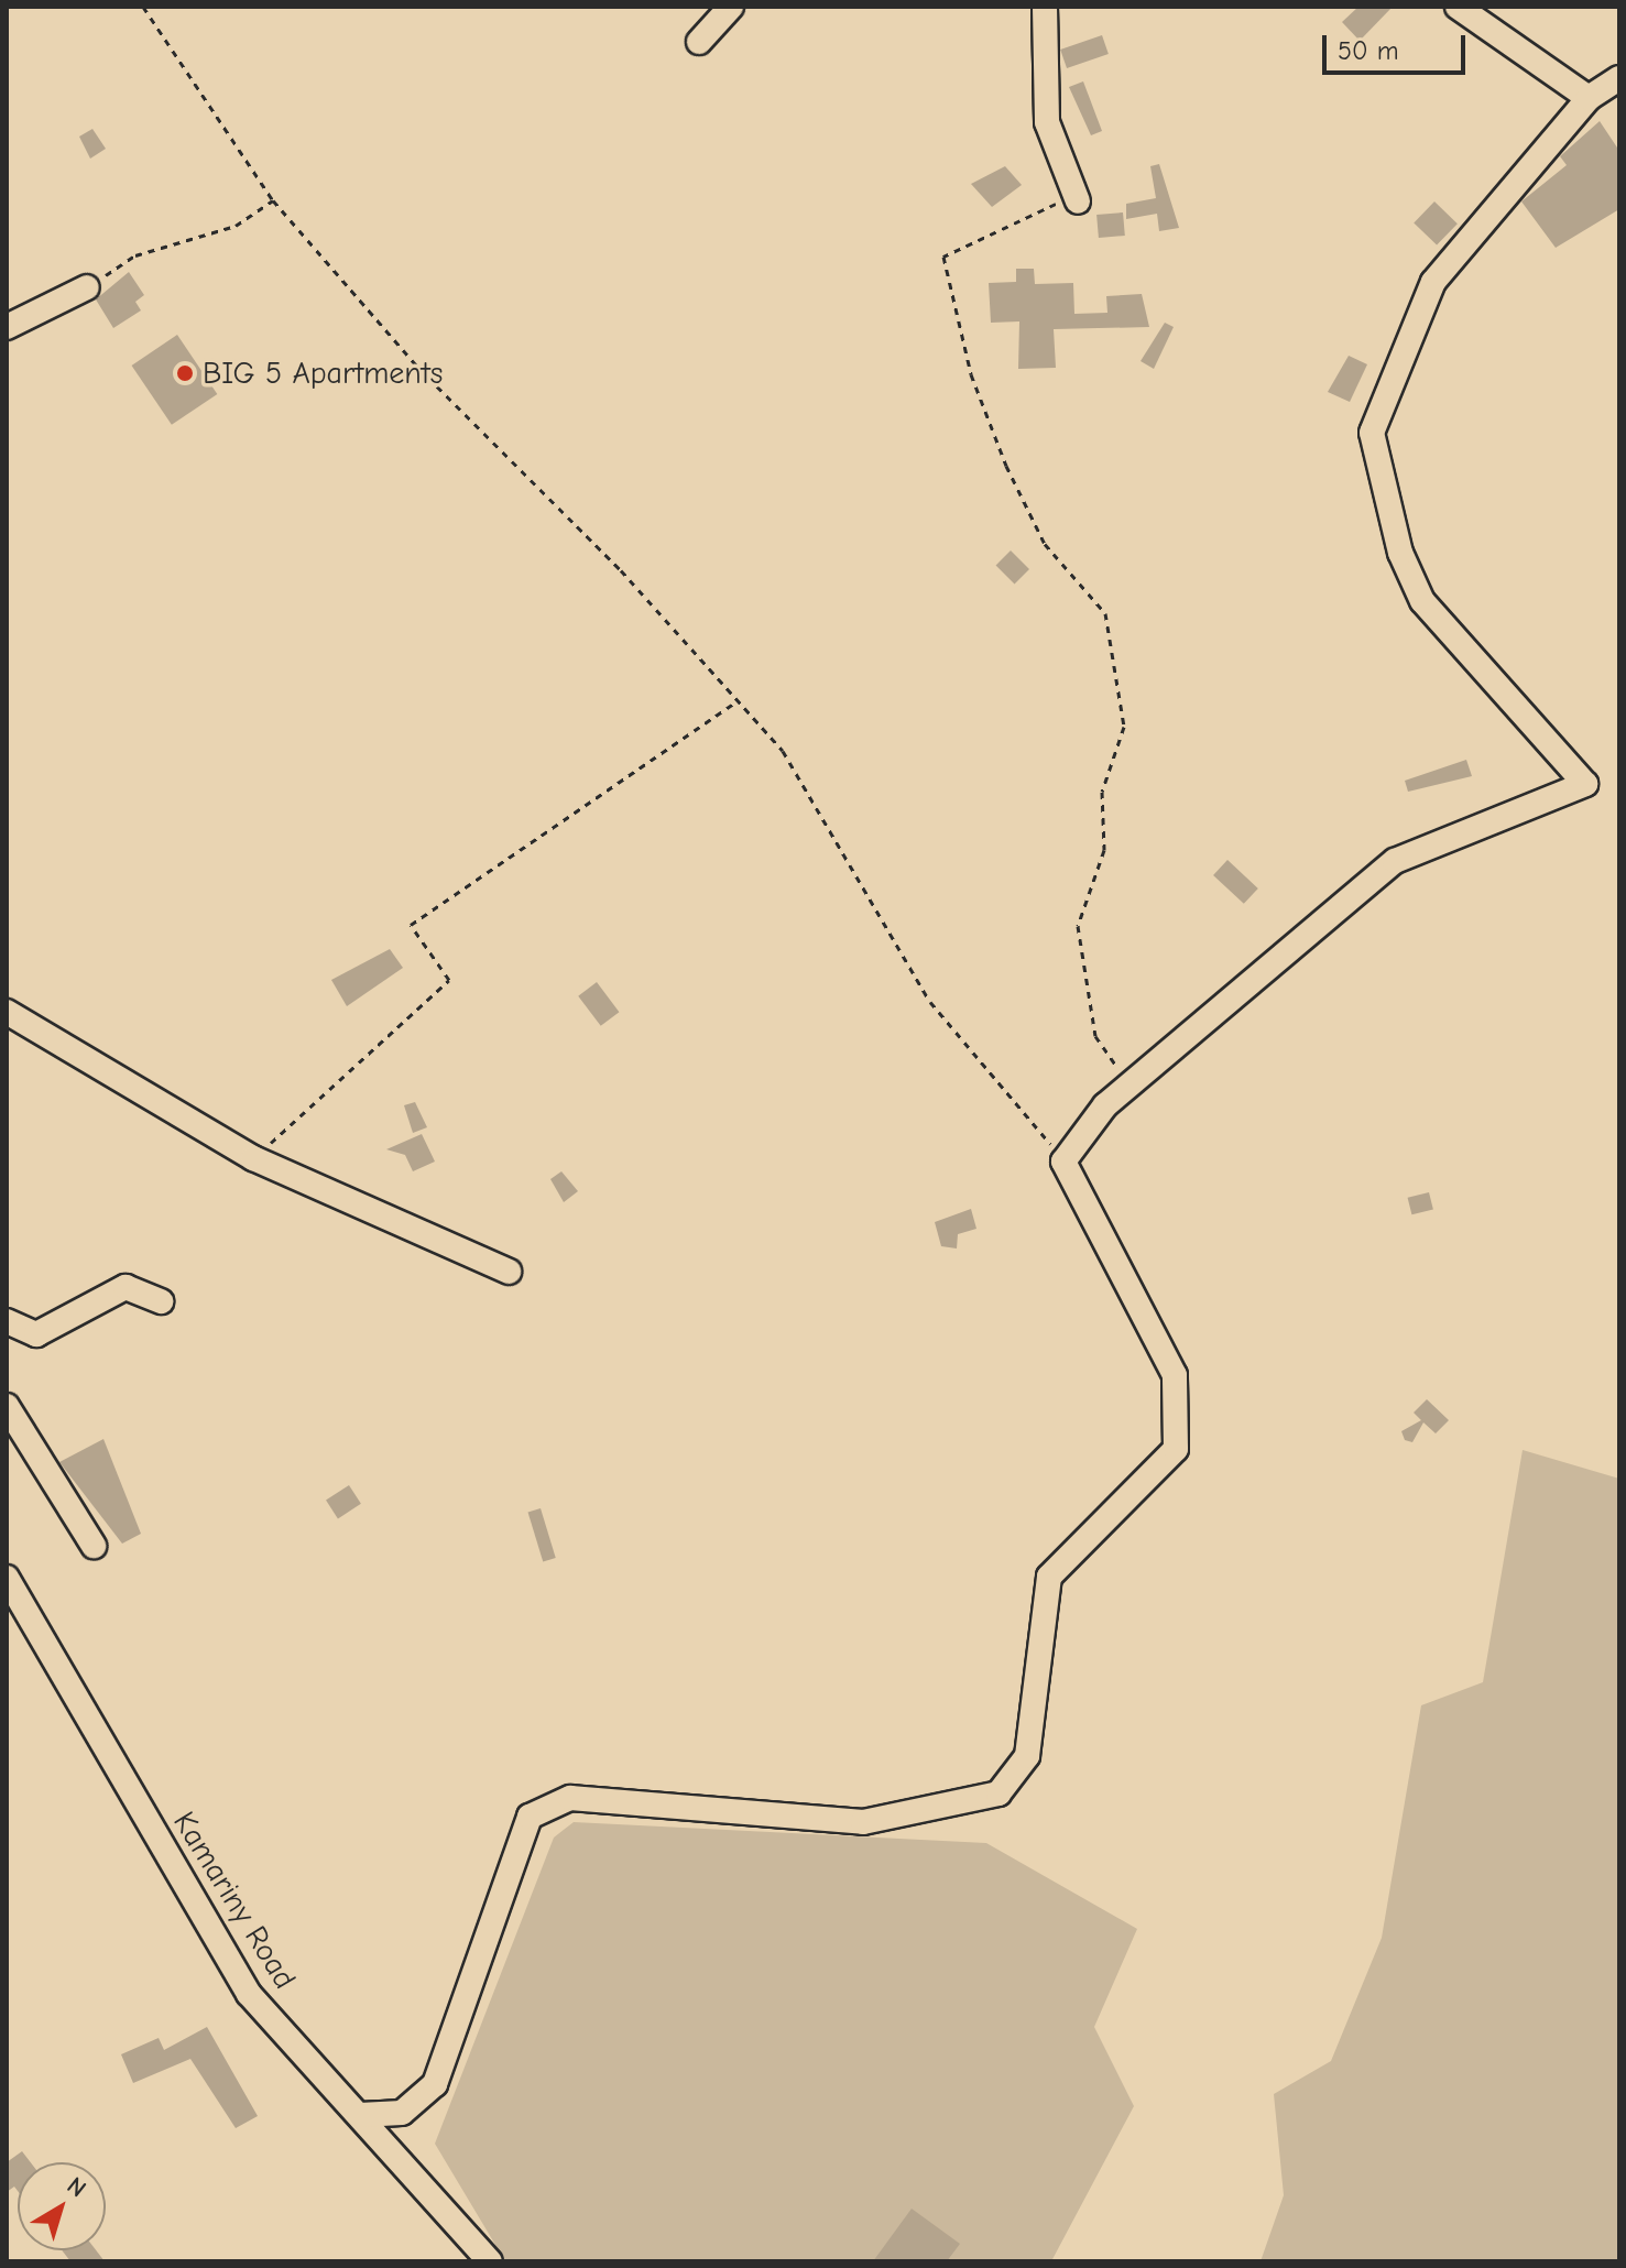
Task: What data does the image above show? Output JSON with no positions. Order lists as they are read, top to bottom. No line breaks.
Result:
{"streets":{"street":["Kamariny Road"]},"places":["BIG 5 Apartments"],"scale_bar":"50 m","north":"top right"}
